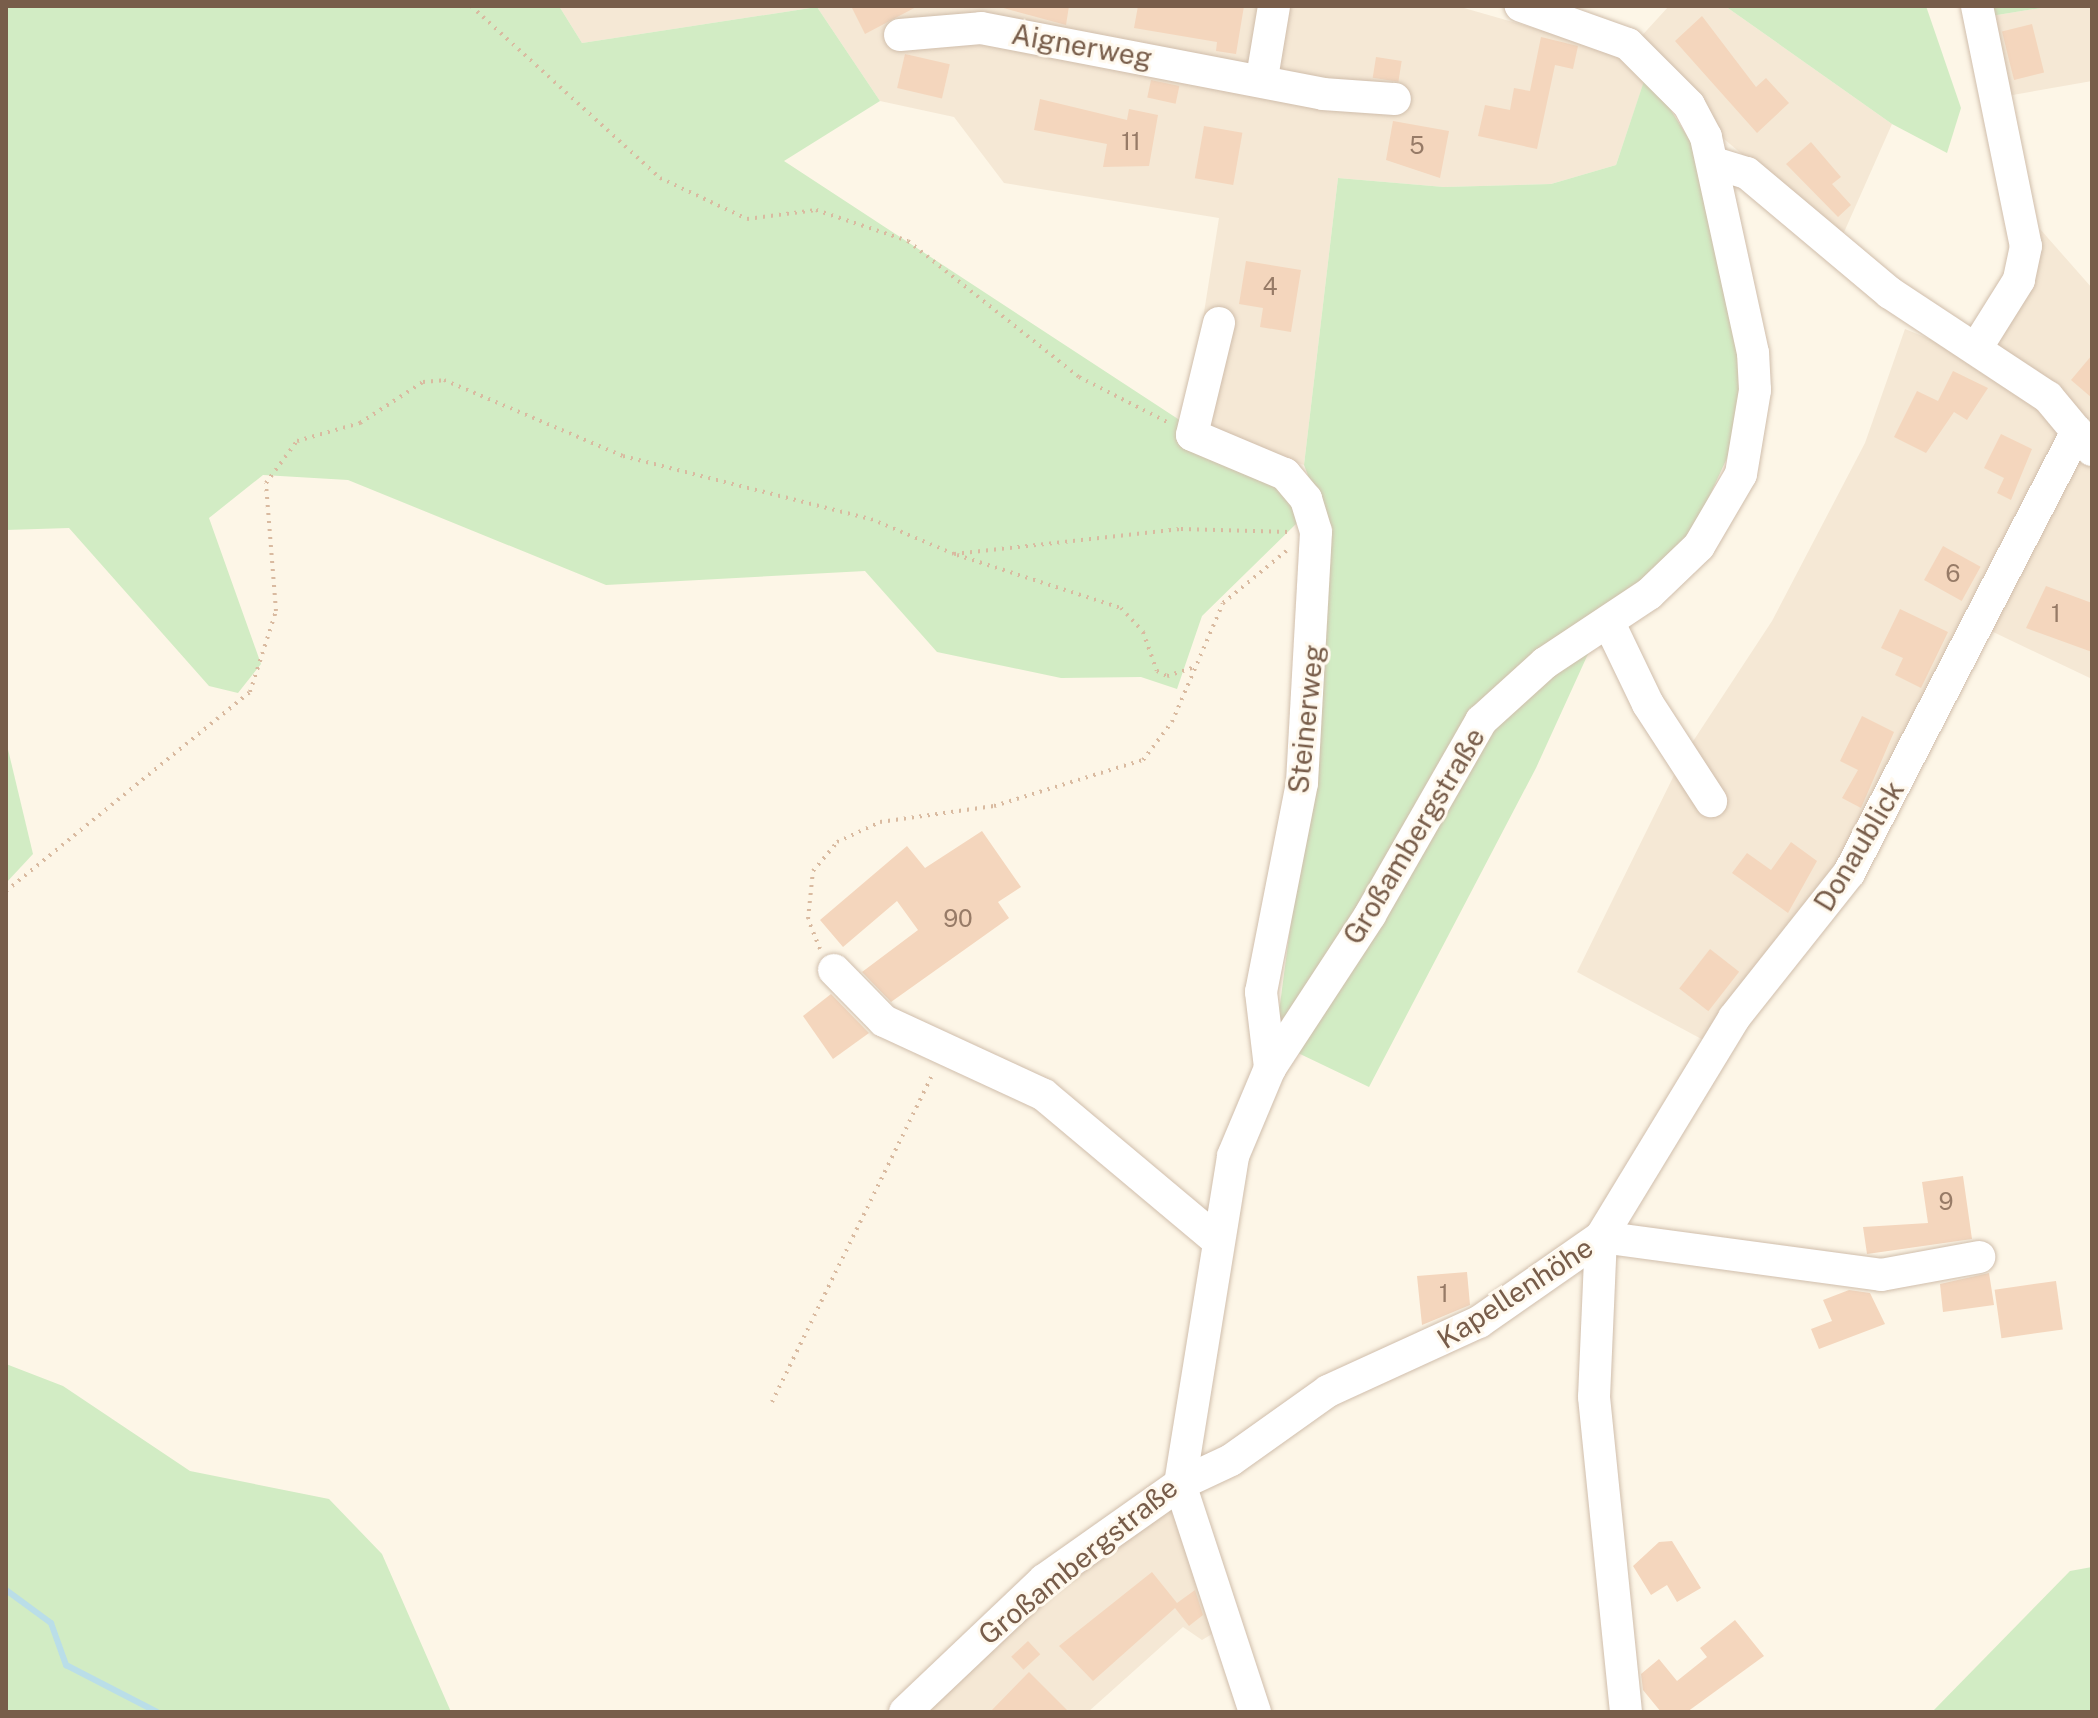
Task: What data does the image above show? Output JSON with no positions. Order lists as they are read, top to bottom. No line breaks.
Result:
{"streets":{"street":["Aignerweg","Steinerweg","Großambergstraße","Donaublick","Kapellenhöhe"]},"crossings":[["Steinerweg","Großambergstraße"],["Großambergstraße","Kapellenhöhe"],["Donaublick","Kapellenhöhe"]],"house_numbers":["11","5","4","6","1","90","9","1"]}
